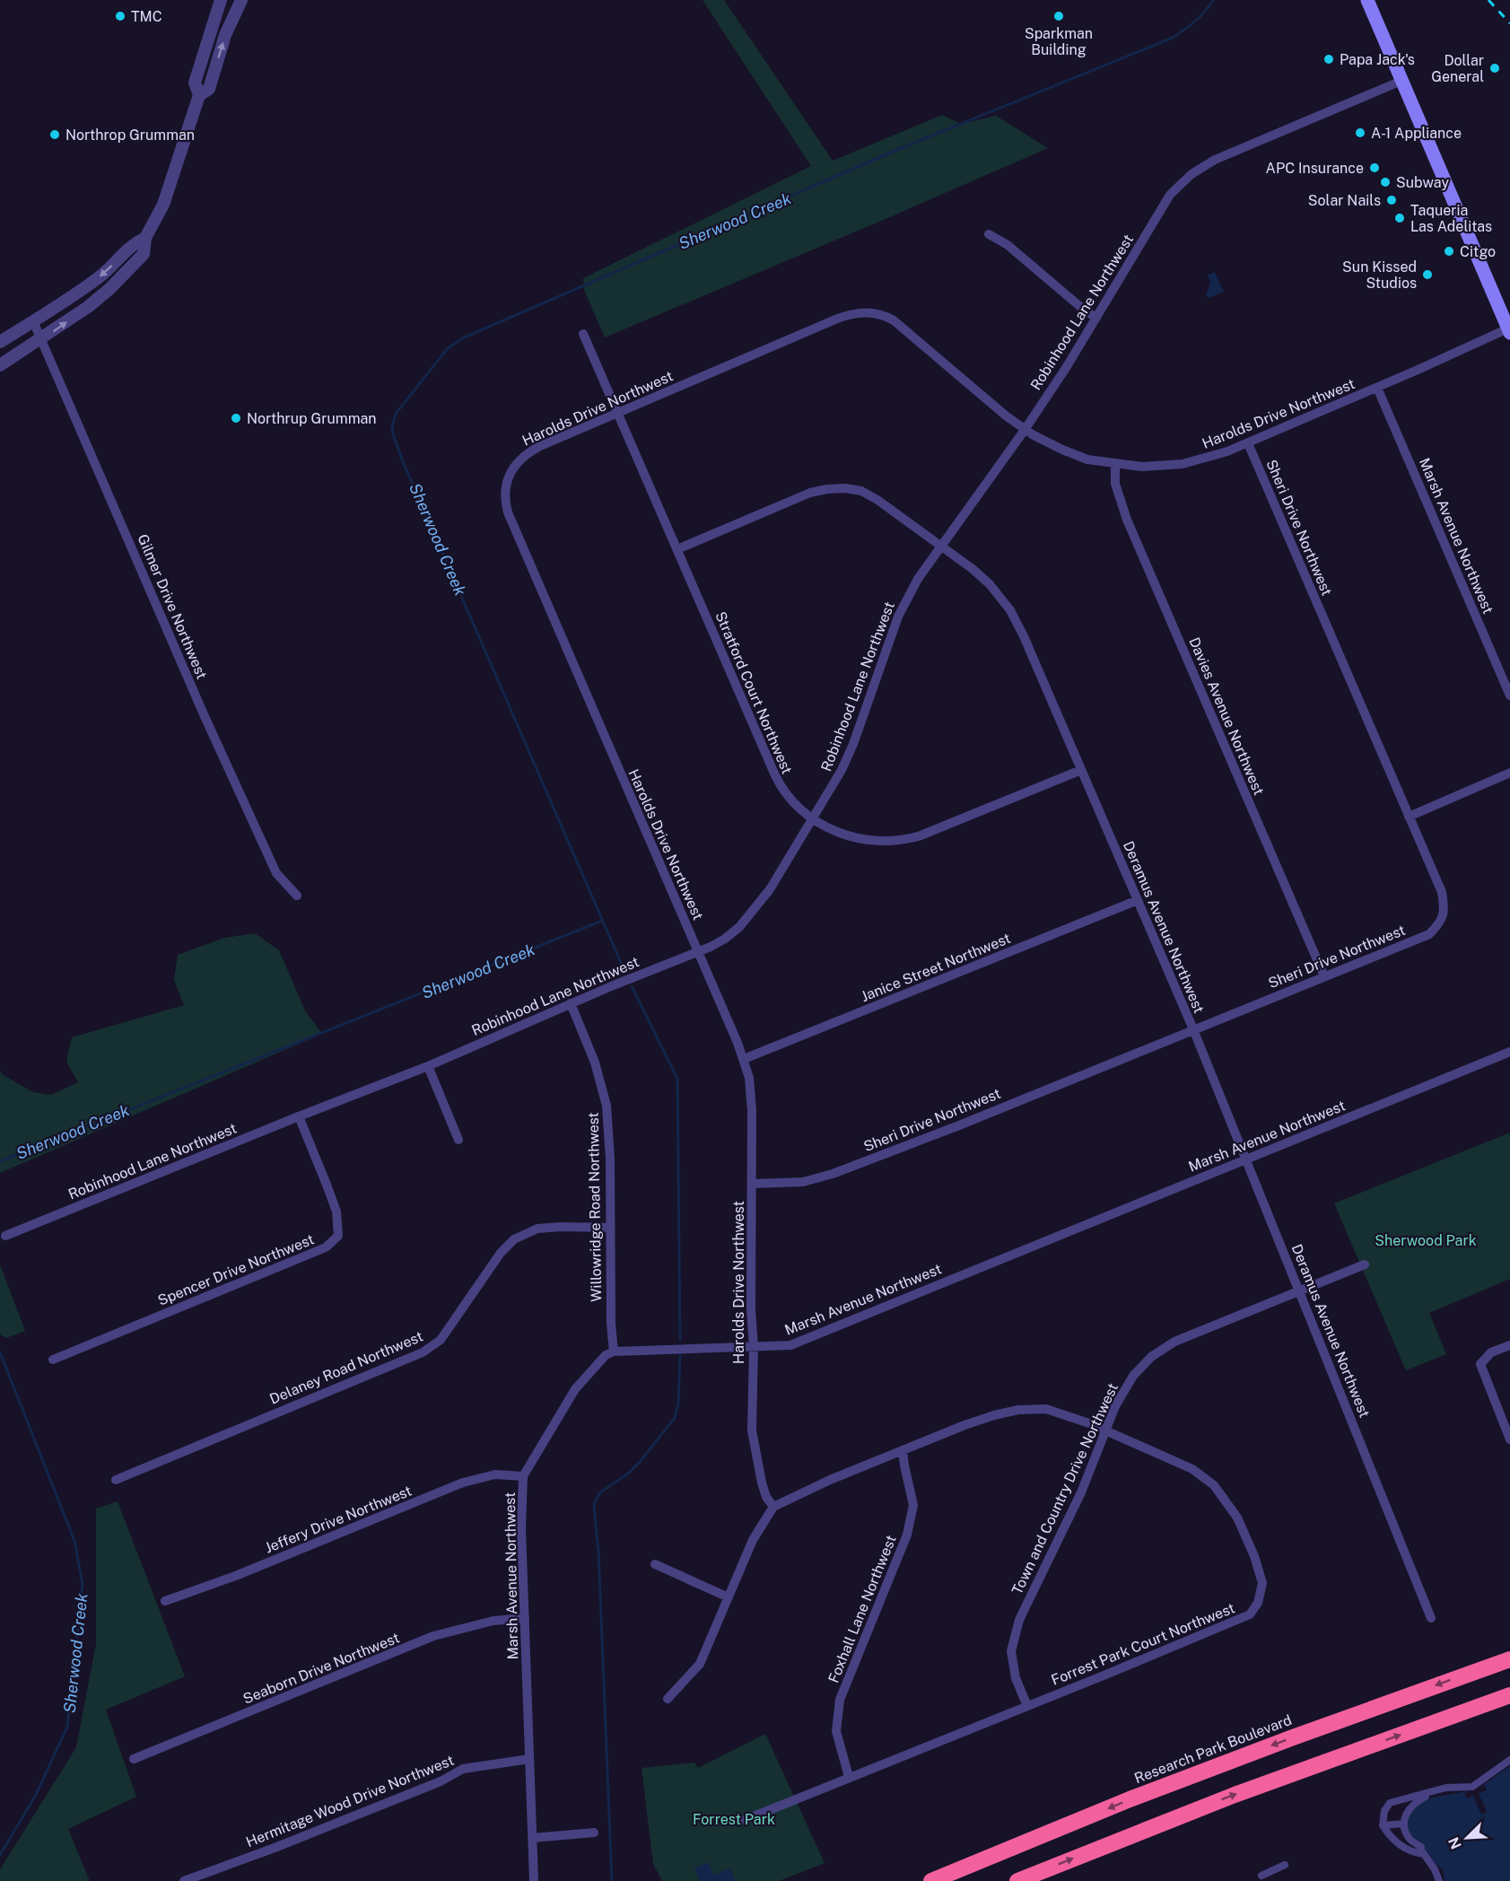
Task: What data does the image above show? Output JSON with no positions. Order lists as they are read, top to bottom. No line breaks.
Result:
{"streets":{"highway":["Research Park Boulevard"],"street":["Robinhood Lane Northwest","Harolds Drive Northwest","Sheri Drive Northwest","Marsh Avenue Northwest","Gilmer Drive Northwest","Stratford Court Northwest","Davies Avenue Northwest","Deramus Avenue Northwest","Janice Street Northwest","Willowridge Road Northwest","Spencer Drive Northwest","Delaney Road Northwest","Town and Country Drive Northwest","Jeffery Drive Northwest","Foxhall Lane Northwest","Forrest Park Court Northwest","Seaborn Drive Northwest","Hermitage Wood Drive Northwest"]},"crossings":[["Robinhood Lane Northwest","Harolds Drive Northwest"],["Robinhood Lane Northwest","Stratford Court Northwest"],["Robinhood Lane Northwest","Deramus Avenue Northwest"],["Robinhood Lane Northwest","Willowridge Road Northwest"],["Robinhood Lane Northwest","Spencer Drive Northwest"],["Harolds Drive Northwest","Sheri Drive Northwest"],["Harolds Drive Northwest","Marsh Avenue Northwest"],["Harolds Drive Northwest","Stratford Court Northwest"],["Harolds Drive Northwest","Davies Avenue Northwest"],["Harolds Drive Northwest","Janice Street Northwest"],["Harolds Drive Northwest","Forrest Park Court Northwest"],["Sheri Drive Northwest","Davies Avenue Northwest"],["Sheri Drive Northwest","Deramus Avenue Northwest"],["Marsh Avenue Northwest","Deramus Avenue Northwest"],["Marsh Avenue Northwest","Willowridge Road Northwest"],["Marsh Avenue Northwest","Jeffery Drive Northwest"],["Marsh Avenue Northwest","Seaborn Drive Northwest"],["Marsh Avenue Northwest","Hermitage Wood Drive Northwest"],["Stratford Court Northwest","Deramus Avenue Northwest"],["Deramus Avenue Northwest","Janice Street Northwest"],["Deramus Avenue Northwest","Town and Country Drive Northwest"],["Willowridge Road Northwest","Delaney Road Northwest"],["Town and Country Drive Northwest","Forrest Park Court Northwest"],["Foxhall Lane Northwest","Forrest Park Court Northwest"]],"water":["Sherwood Creek"],"parks":["Sherwood Park","Forrest Park"],"places":["TMC","Sparkman Building","Papa Jack's","Dollar General","A-1 Appliance","Northrop Grumman","APC Insurance","Subway","Solar Nails","Taqueria Las Adelitas","Citgo","Sun Kissed Studios","Northrup Grumman"],"north":"bottom left"}
